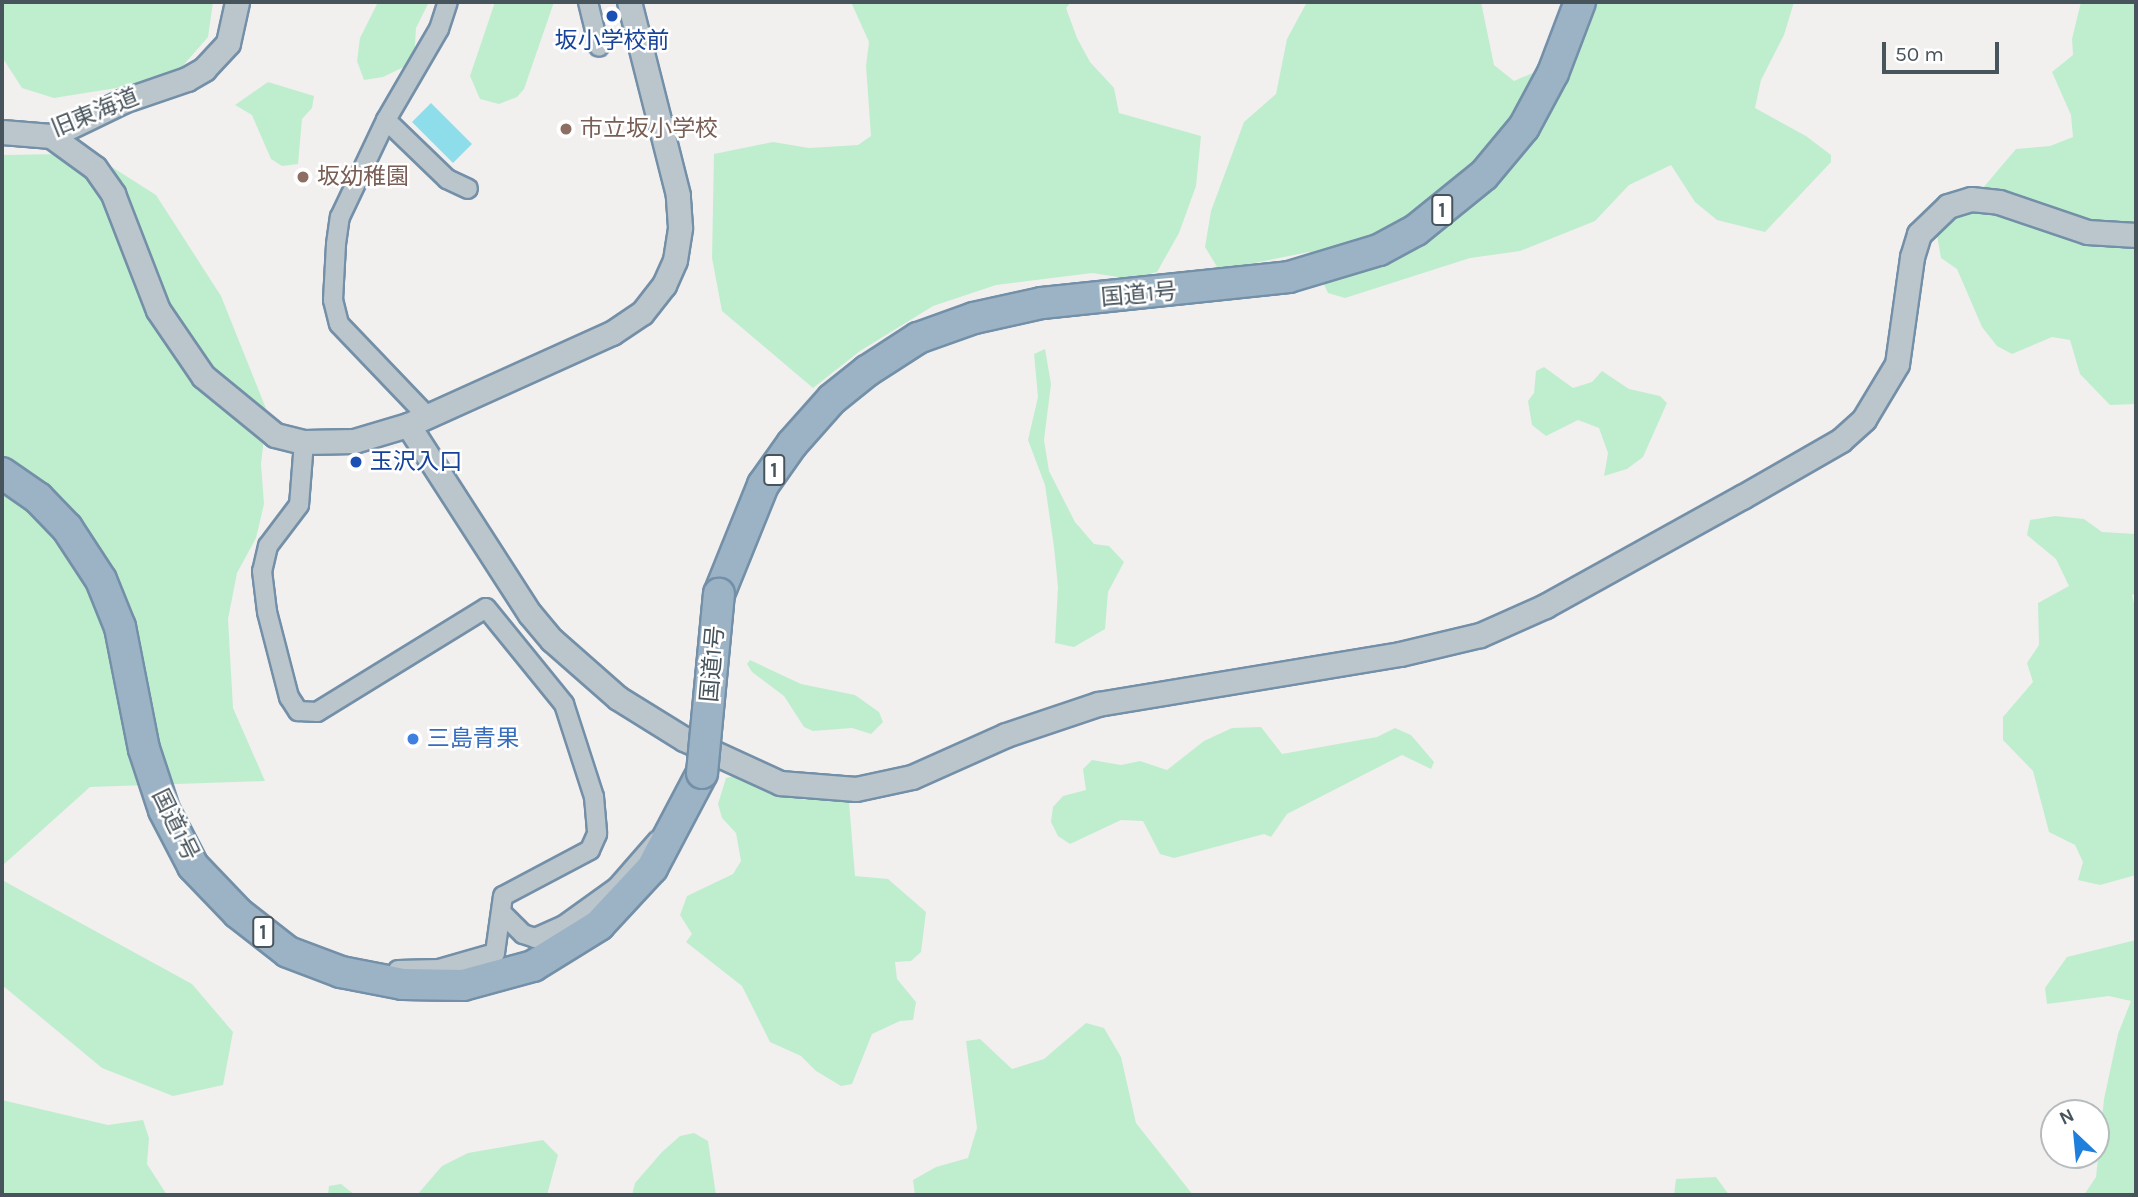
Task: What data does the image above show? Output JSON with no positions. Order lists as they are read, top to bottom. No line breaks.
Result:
{"streets":{"highway":["1","国道1号"],"street":["旧東海道"]},"places":["坂小学校前","市立坂小学校","坂幼稚園","玉沢入口","三島青果"],"scale_bar":"50 m","north":"top left"}
